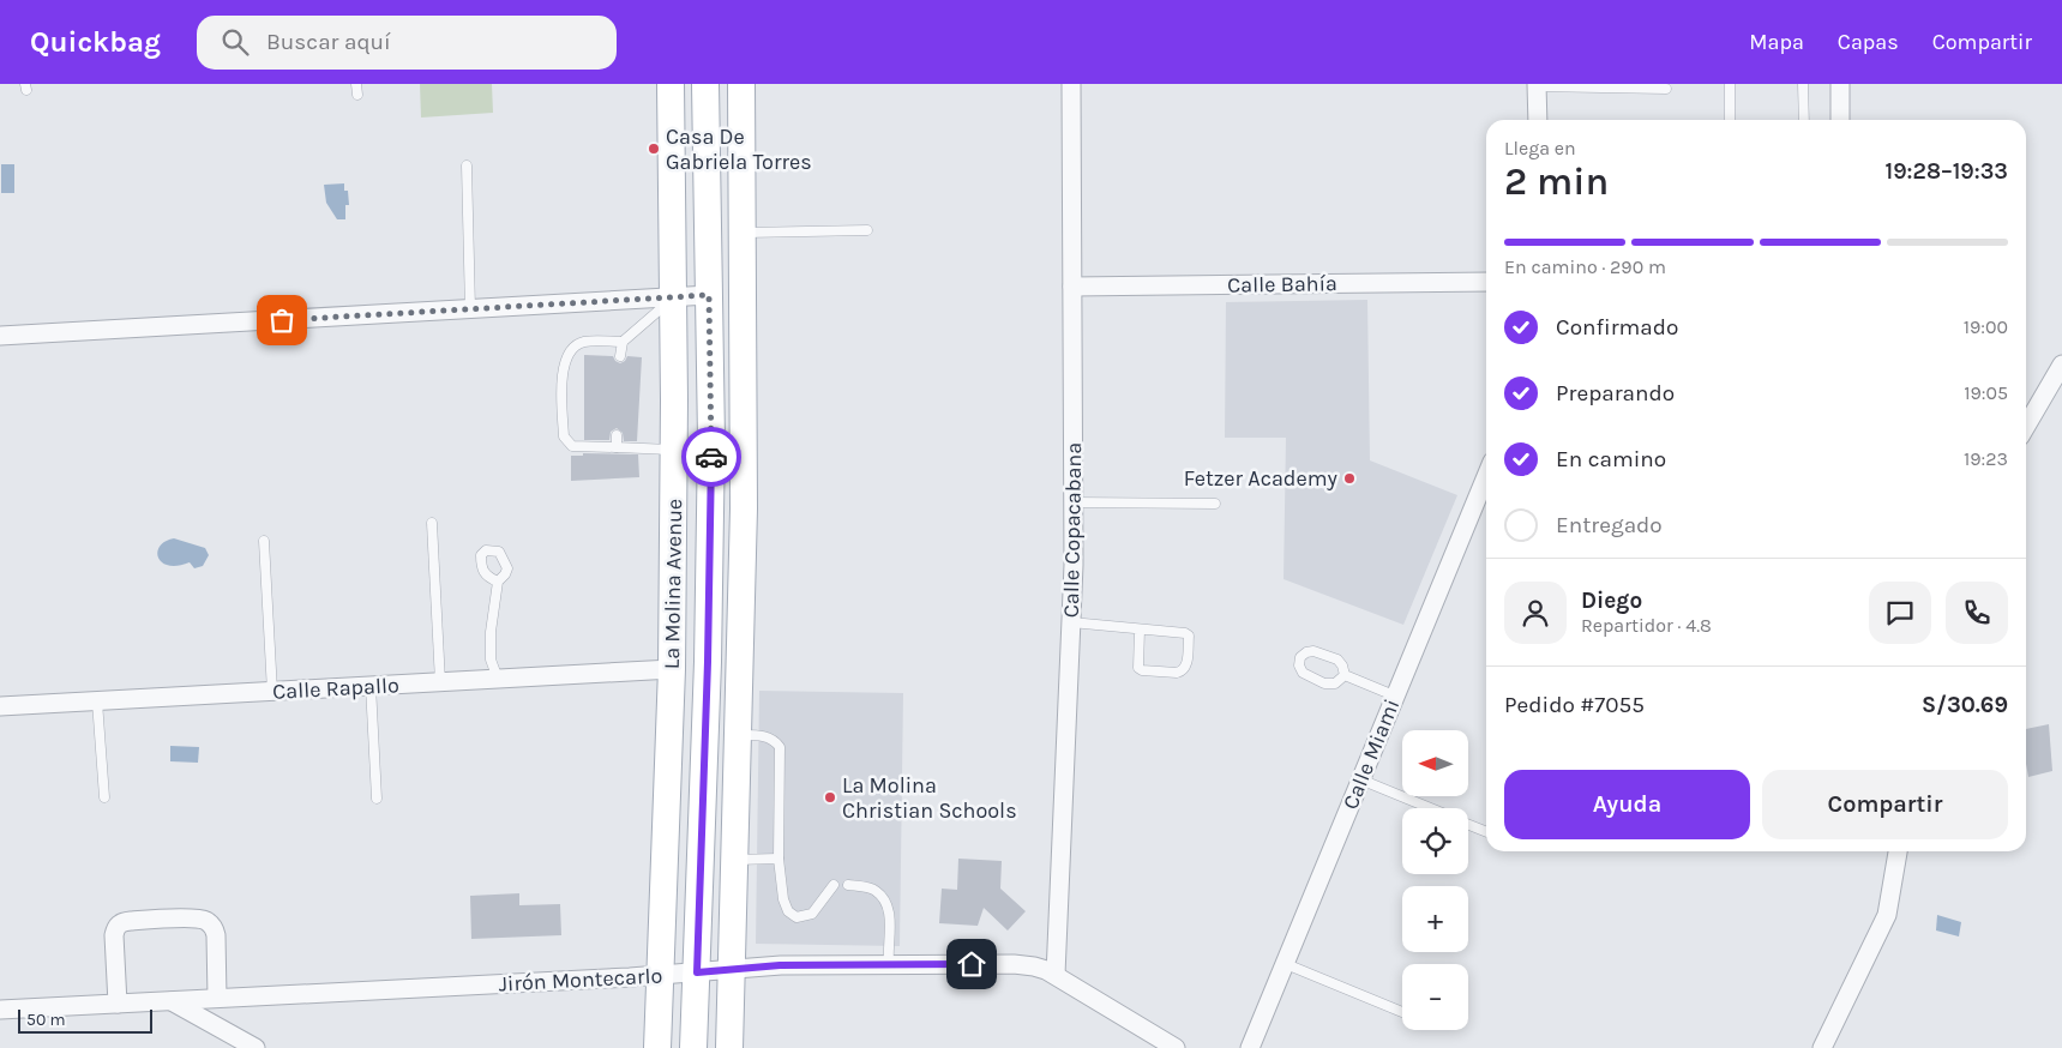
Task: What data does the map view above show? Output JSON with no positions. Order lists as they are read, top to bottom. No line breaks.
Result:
{"streets":{"main road":["La Molina Avenue"],"street":["Calle Bahía","Calle Copacabana","Calle Rapallo","Calle Miami","Jirón Montecarlo"]},"crossings":[["Calle Bahía","Calle Copacabana"],["Calle Copacabana","Jirón Montecarlo"],["La Molina Avenue","Calle Rapallo"],["La Molina Avenue","Jirón Montecarlo"]],"places":["Casa De Gabriela Torres","Fetzer Academy","La Molina Christian Schools"],"scale_bar":"50 m","north":"left","page":{"header":"Quickbag","search":"Buscar aquí","nav":["Mapa","Capas","Compartir"],"heading":["2 min","Llega en","19:28–19:33"],"panel":["Diego","Repartidor · 4.8","Pedido #7055","S/30.69"],"bar":"En camino · 290 m","list":[["Confirmado","19:00"],["Preparando","19:05"],["En camino","19:23"],"Entregado"],"map_buttons":["+","−"],"buttons":["Ayuda","Compartir"],"scale":"50 m"}}
